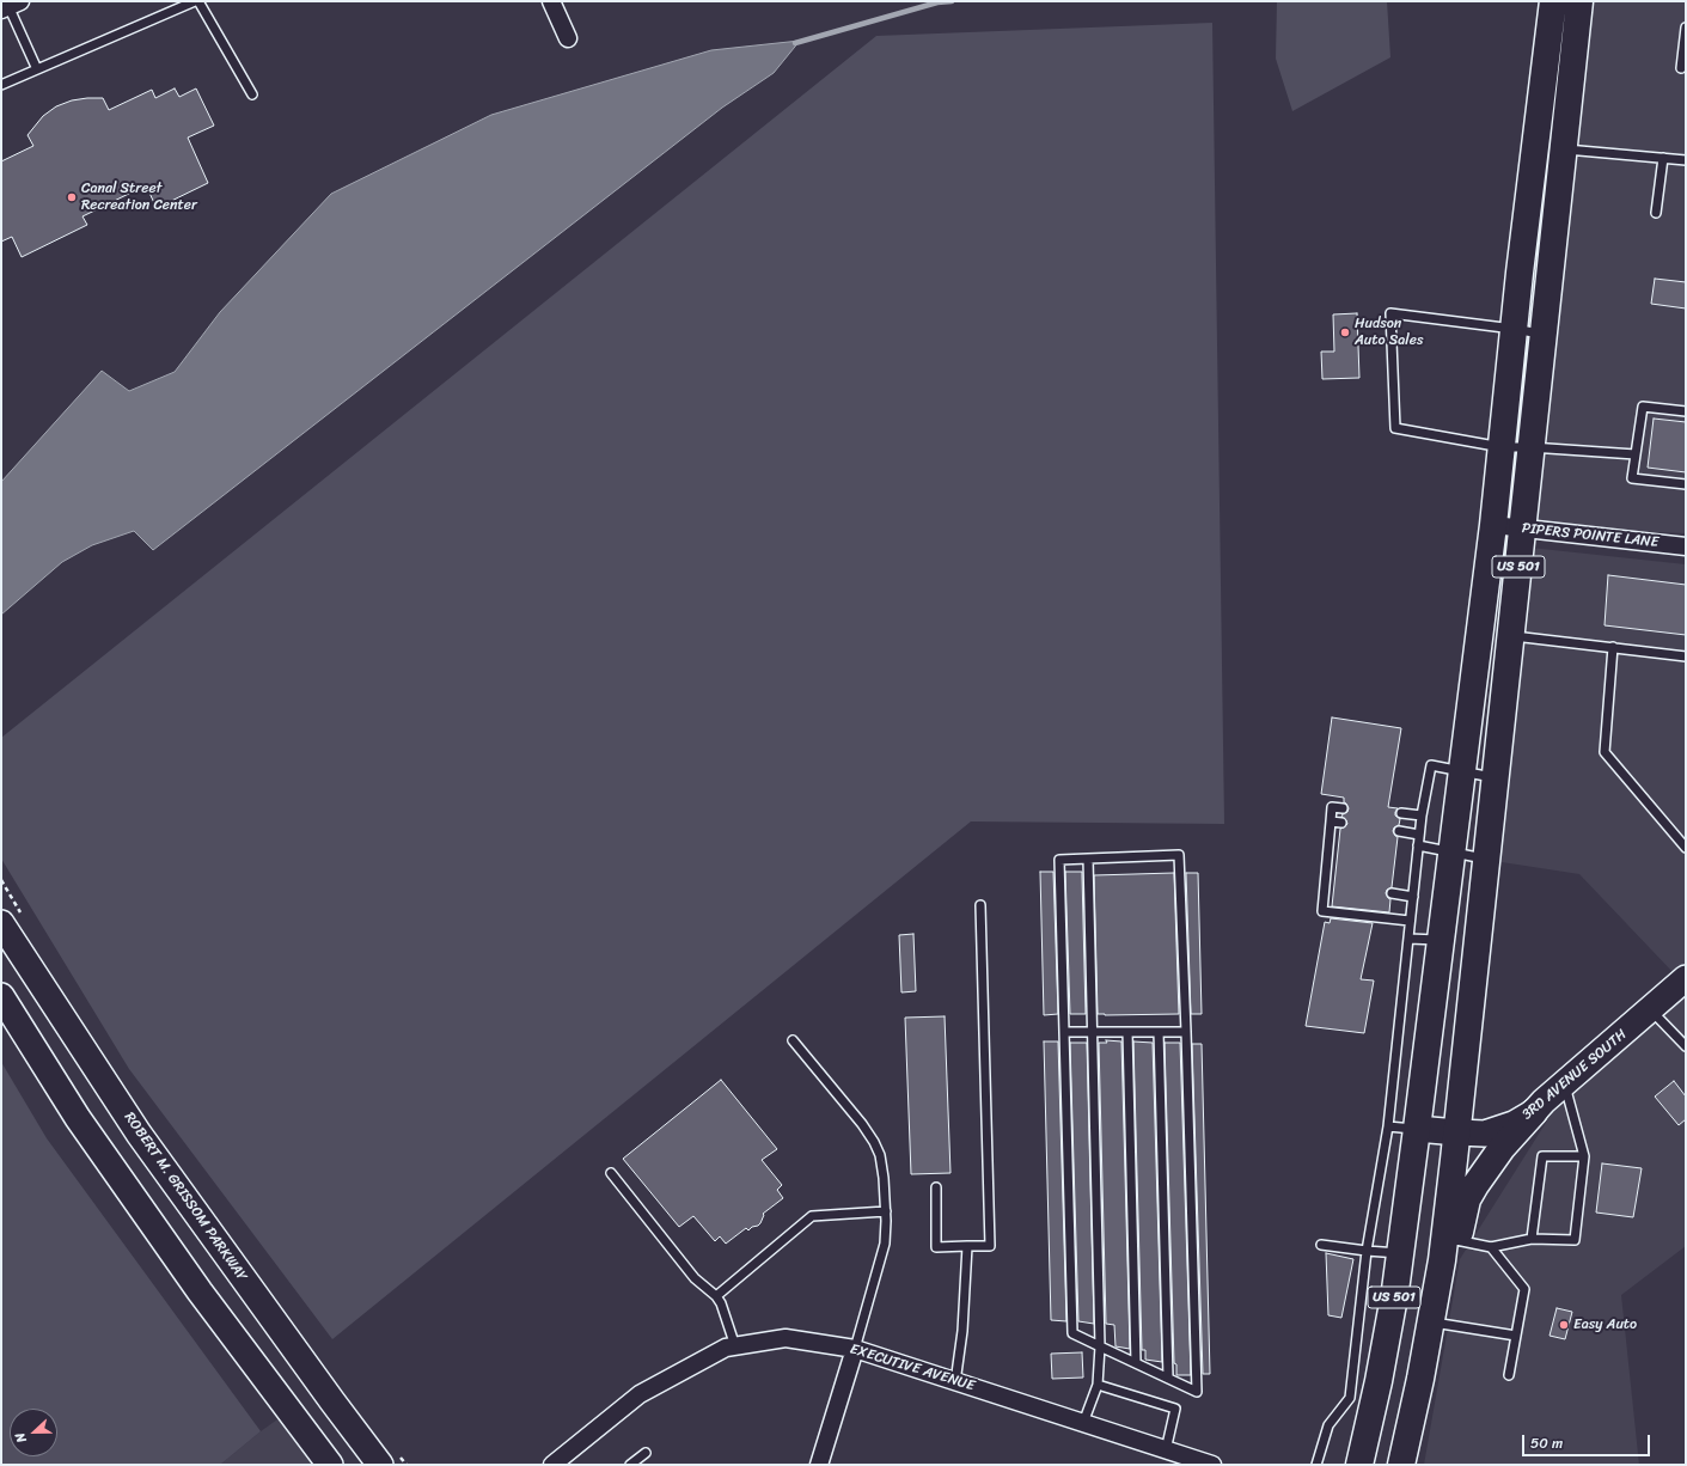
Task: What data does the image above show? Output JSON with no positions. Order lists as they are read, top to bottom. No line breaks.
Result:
{"streets":{"main road":["US 501","3RD AVENUE SOUTH","ROBERT M. GRISSOM PARKWAY"],"street":["PIPERS POINTE LANE","EXECUTIVE AVENUE"]},"crossings":[["PIPERS POINTE LANE","US 501"],["US 501","3RD AVENUE SOUTH"]],"places":["Canal Street Recreation Center","Hudson Auto Sales","Easy Auto"],"scale_bar":"50 m","north":"left"}
